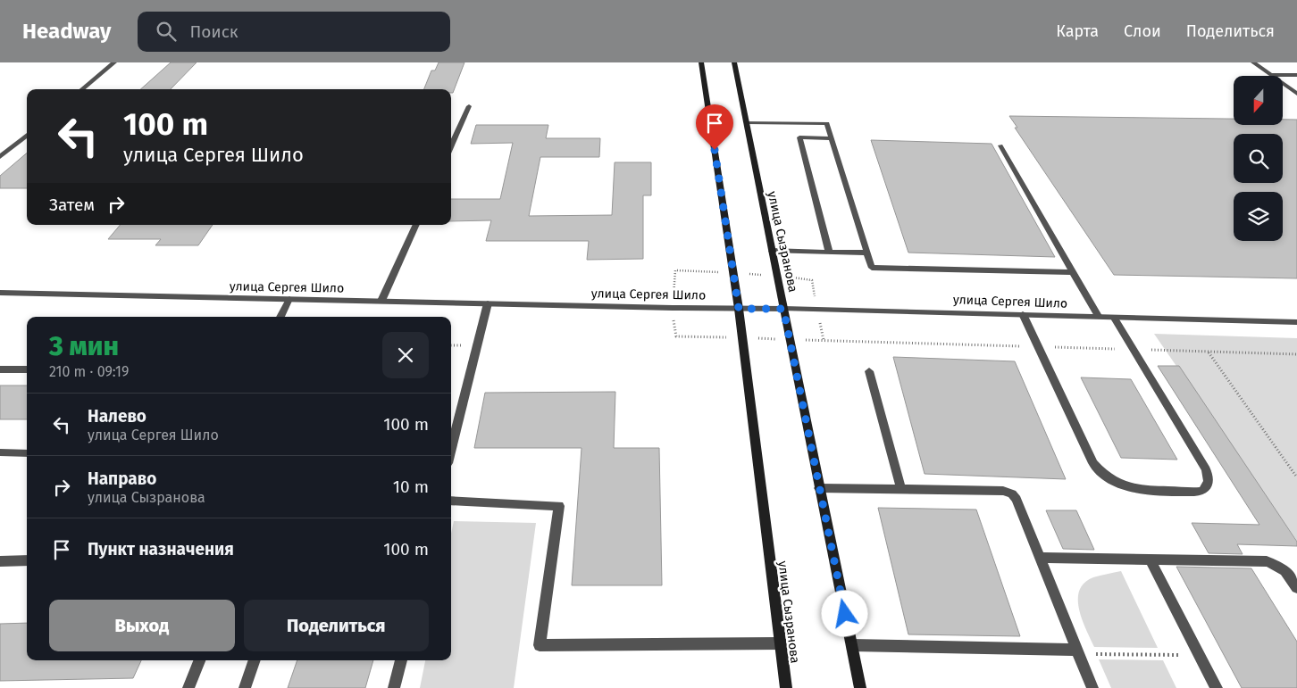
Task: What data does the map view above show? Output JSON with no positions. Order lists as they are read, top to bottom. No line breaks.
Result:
{"streets":{"main road":["улица Сызранова"],"street":["улица Сергея Шило"]},"crossings":[["улица Сызранова","улица Сергея Шило"]],"north":"bottom","page":{"header":"Headway","search":"Поиск","nav":["Карта","Слои","Поделиться"],"turn":["100 m","улица Сергея Шило"],"then":"Затем","heading":["3 мин","210 m · 09:19"],"list":[{"name":"Налево","note":"улица Сергея Шило","value":"100 m"},{"name":"Направо","note":"улица Сызранова","value":"10 m"},{"name":"Пункт назначения","value":"100 m"}],"buttons":["Выход","Поделиться"]}}
